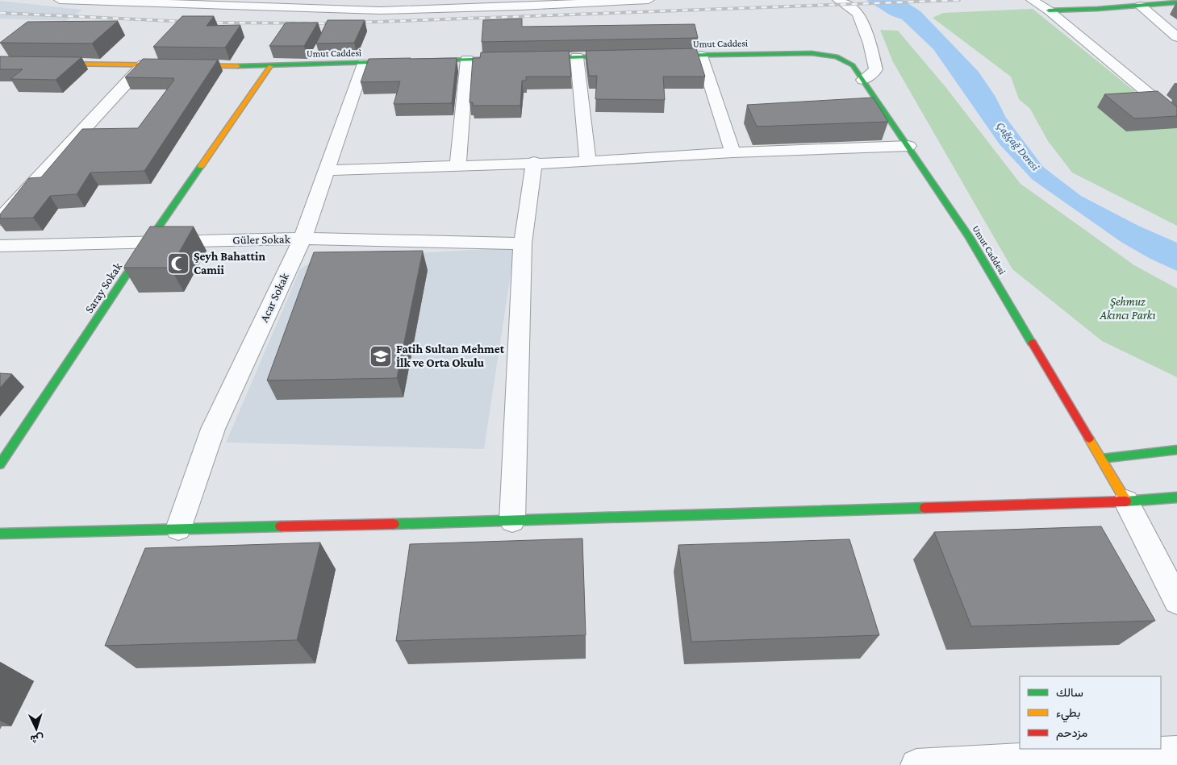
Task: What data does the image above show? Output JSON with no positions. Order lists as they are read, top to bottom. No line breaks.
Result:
{"streets":{"street":["Umut Caddesi","Güler Sokak","Saray Sokak","Acar Sokak"]},"crossings":[["Umut Caddesi","Saray Sokak"],["Umut Caddesi","Acar Sokak"],["Güler Sokak","Saray Sokak"],["Güler Sokak","Acar Sokak"]],"water":["Çağçağ Deresi"],"parks":["Şehmuz Akıncı Parkı"],"places":{"mosque":["Şeyh Bahattin Camii"],"school or university":["Fatih Sultan Mehmet İlk ve Orta Okulu"]},"legend":["سالك","بطيء","مزدحم"],"north":"bottom"}
